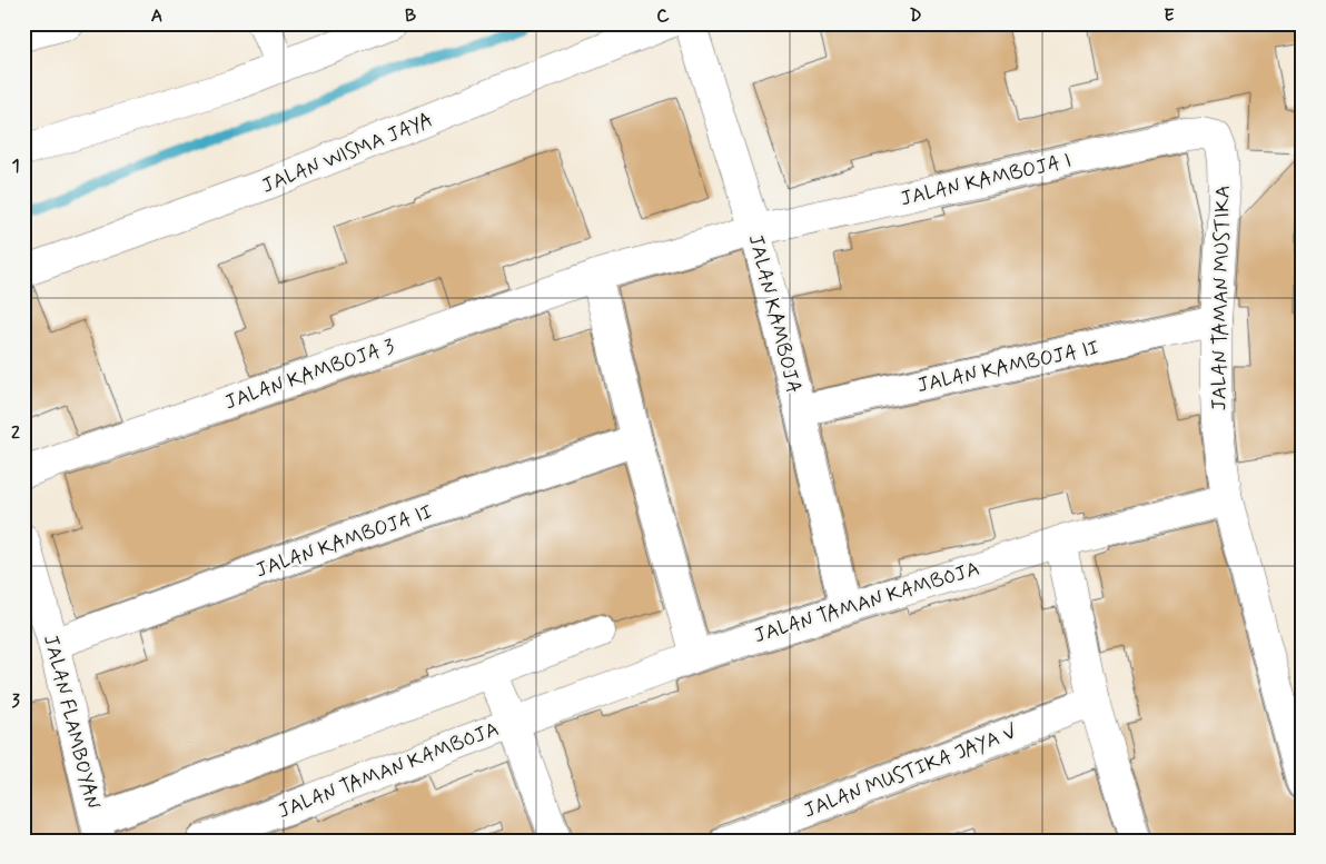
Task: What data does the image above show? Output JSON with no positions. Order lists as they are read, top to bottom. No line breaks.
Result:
{"streets":{"street":["JALAN WISMA JAYA","JALAN KAMBOJA I","JALAN TAMAN MUSTIKA","JALAN KAMBOJA","JALAN KAMBOJA II","JALAN KAMBOJA 3","JALAN TAMAN KAMBOJA","JALAN FLAMBOYAN","JALAN MUSTIKA JAYA V"]},"crossings":[["JALAN KAMBOJA I","JALAN TAMAN MUSTIKA"],["JALAN KAMBOJA I","JALAN KAMBOJA"],["JALAN KAMBOJA I","JALAN KAMBOJA 3"],["JALAN TAMAN MUSTIKA","JALAN KAMBOJA II"],["JALAN TAMAN MUSTIKA","JALAN TAMAN KAMBOJA"],["JALAN KAMBOJA","JALAN KAMBOJA II"],["JALAN KAMBOJA","JALAN KAMBOJA 3"],["JALAN KAMBOJA","JALAN TAMAN KAMBOJA"],["JALAN KAMBOJA II","JALAN FLAMBOYAN"]],"grid":{"columns":["A","B","C","D","E"],"rows":["1","2","3"]}}
